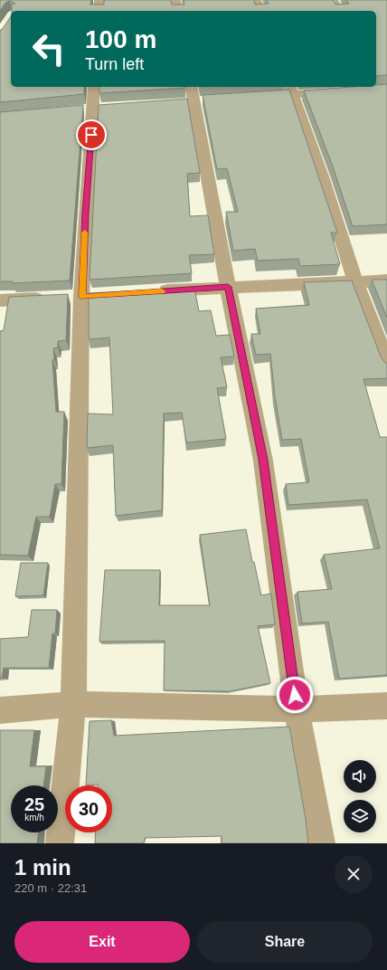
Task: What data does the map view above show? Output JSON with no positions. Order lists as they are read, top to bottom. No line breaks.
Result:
{"page":{"turn":["100 m","Turn left"],"speed":"25 km/h","limit":"30","heading":["1 min","220 m · 22:31"],"buttons":["Exit","Share"]}}
